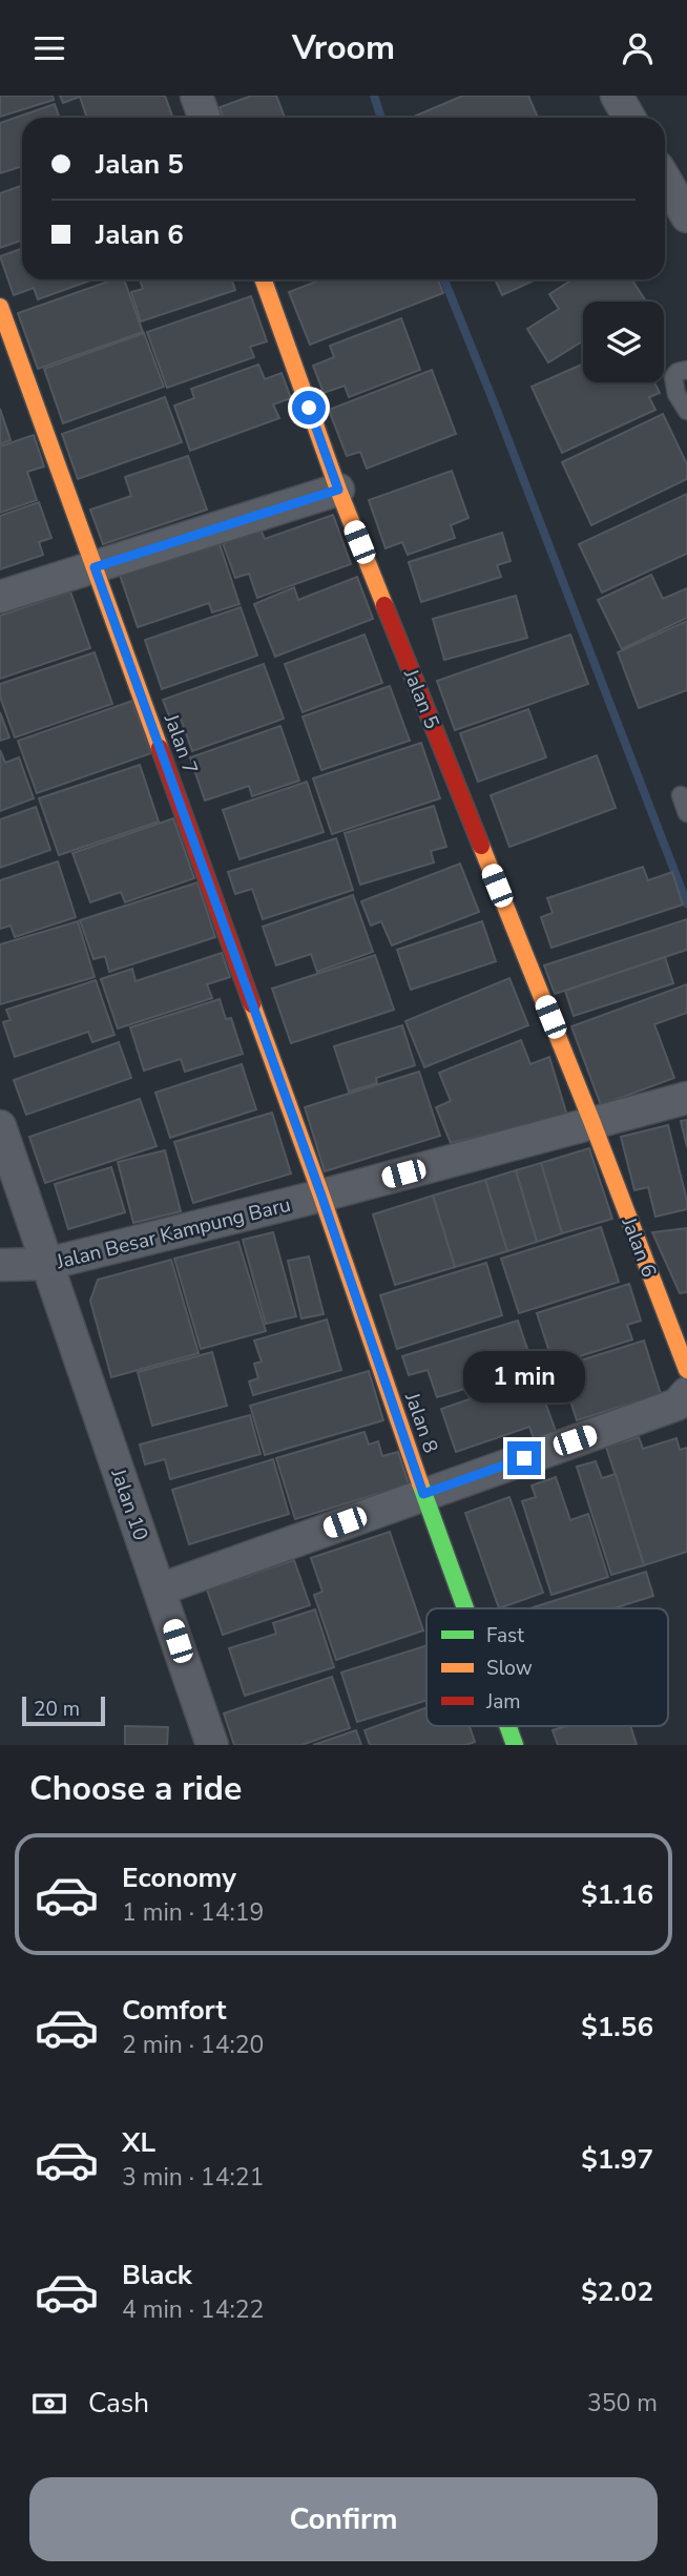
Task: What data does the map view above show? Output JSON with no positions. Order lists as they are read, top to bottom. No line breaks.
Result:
{"streets":{"street":["Jalan 5","Jalan 7","Jalan Besar Kampung Baru","Jalan 6","Jalan 8","Jalan 10"]},"crossings":[["Jalan 5","Jalan Besar Kampung Baru"],["Jalan 5","Jalan 6"],["Jalan 7","Jalan Besar Kampung Baru"],["Jalan 7","Jalan 8"],["Jalan Besar Kampung Baru","Jalan 6"],["Jalan Besar Kampung Baru","Jalan 8"],["Jalan Besar Kampung Baru","Jalan 10"]],"legend":["Fast","Slow","Jam"],"scale_bar":"20 m","page":{"header":"Vroom","banner":["Jalan 5","Jalan 6"],"bubble":"1 min","scale":"20 m","heading":"Choose a ride","list":[{"name":"Economy","note":"1 min · 14:19","value":"$1.16"},{"name":"Comfort","note":"2 min · 14:20","value":"$1.56"},{"name":"XL","note":"3 min · 14:21","value":"$1.97"},{"name":"Black","note":"4 min · 14:22","value":"$2.02"}],"pay":["Cash","350 m"],"buttons":"Confirm"}}
